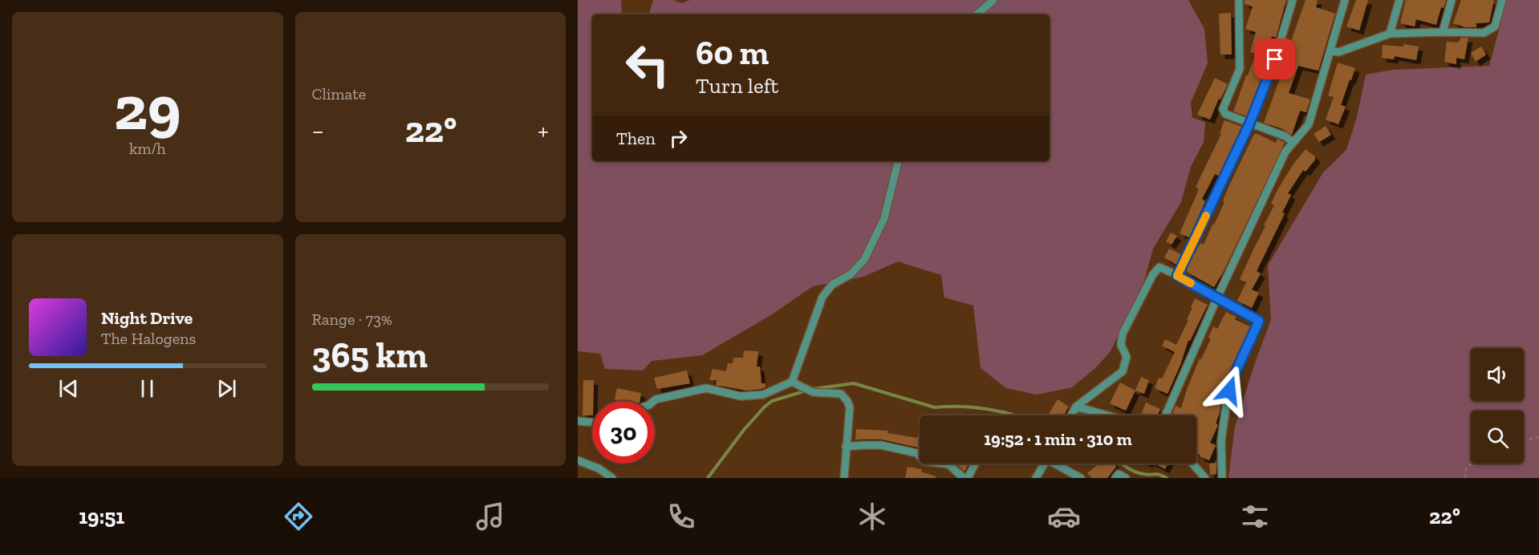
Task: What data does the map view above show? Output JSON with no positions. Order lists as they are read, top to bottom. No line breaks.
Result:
{"page":{"tile":[["29","km/h"],"Climate",["Range · 73%","365 km"]],"turn":["60 m","Turn left"],"heat":["−","22°","+"],"then":"Then","song":["Night Drive","The Halogens"],"limit":"30","trip":"19:52 · 1 min · 310 m","tabs":["19:51","22°"]}}
